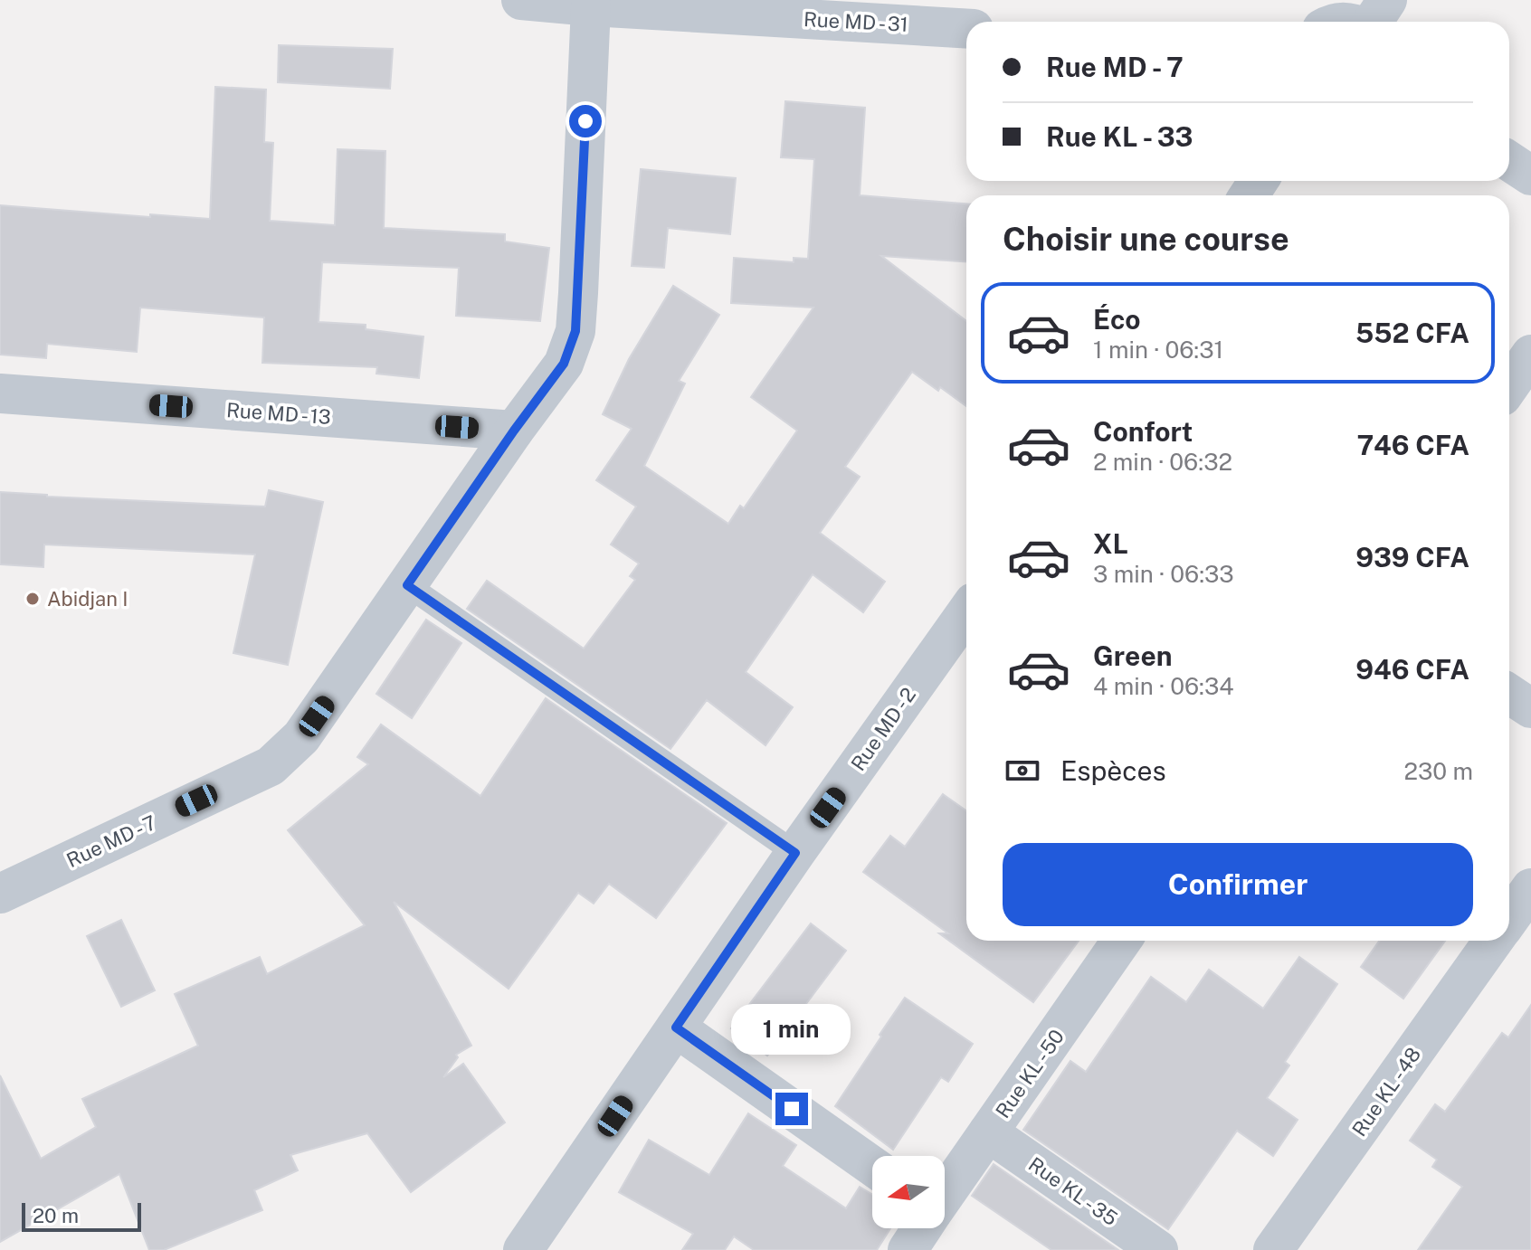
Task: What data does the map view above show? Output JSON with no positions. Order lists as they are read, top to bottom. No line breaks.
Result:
{"streets":{"street":["Rue MD - 31","Rue MD - 13","Rue MD - 2","Rue MD - 7","Rue KL - 50","Rue KL - 48","Rue KL - 35"]},"crossings":[["Rue MD - 31","Rue MD - 7"],["Rue MD - 13","Rue MD - 7"],["Rue KL - 50","Rue KL - 35"]],"places":["Abidjan I"],"scale_bar":"20 m","north":"left","page":{"banner":["Rue MD - 7","Rue KL - 33"],"heading":"Choisir une course","list":[{"name":"Éco","note":"1 min · 06:31","value":"552 CFA"},{"name":"Confort","note":"2 min · 06:32","value":"746 CFA"},{"name":"XL","note":"3 min · 06:33","value":"939 CFA"},{"name":"Green","note":"4 min · 06:34","value":"946 CFA"}],"pay":["Espèces","230 m"],"buttons":"Confirmer","bubble":"1 min","scale":"20 m"}}
